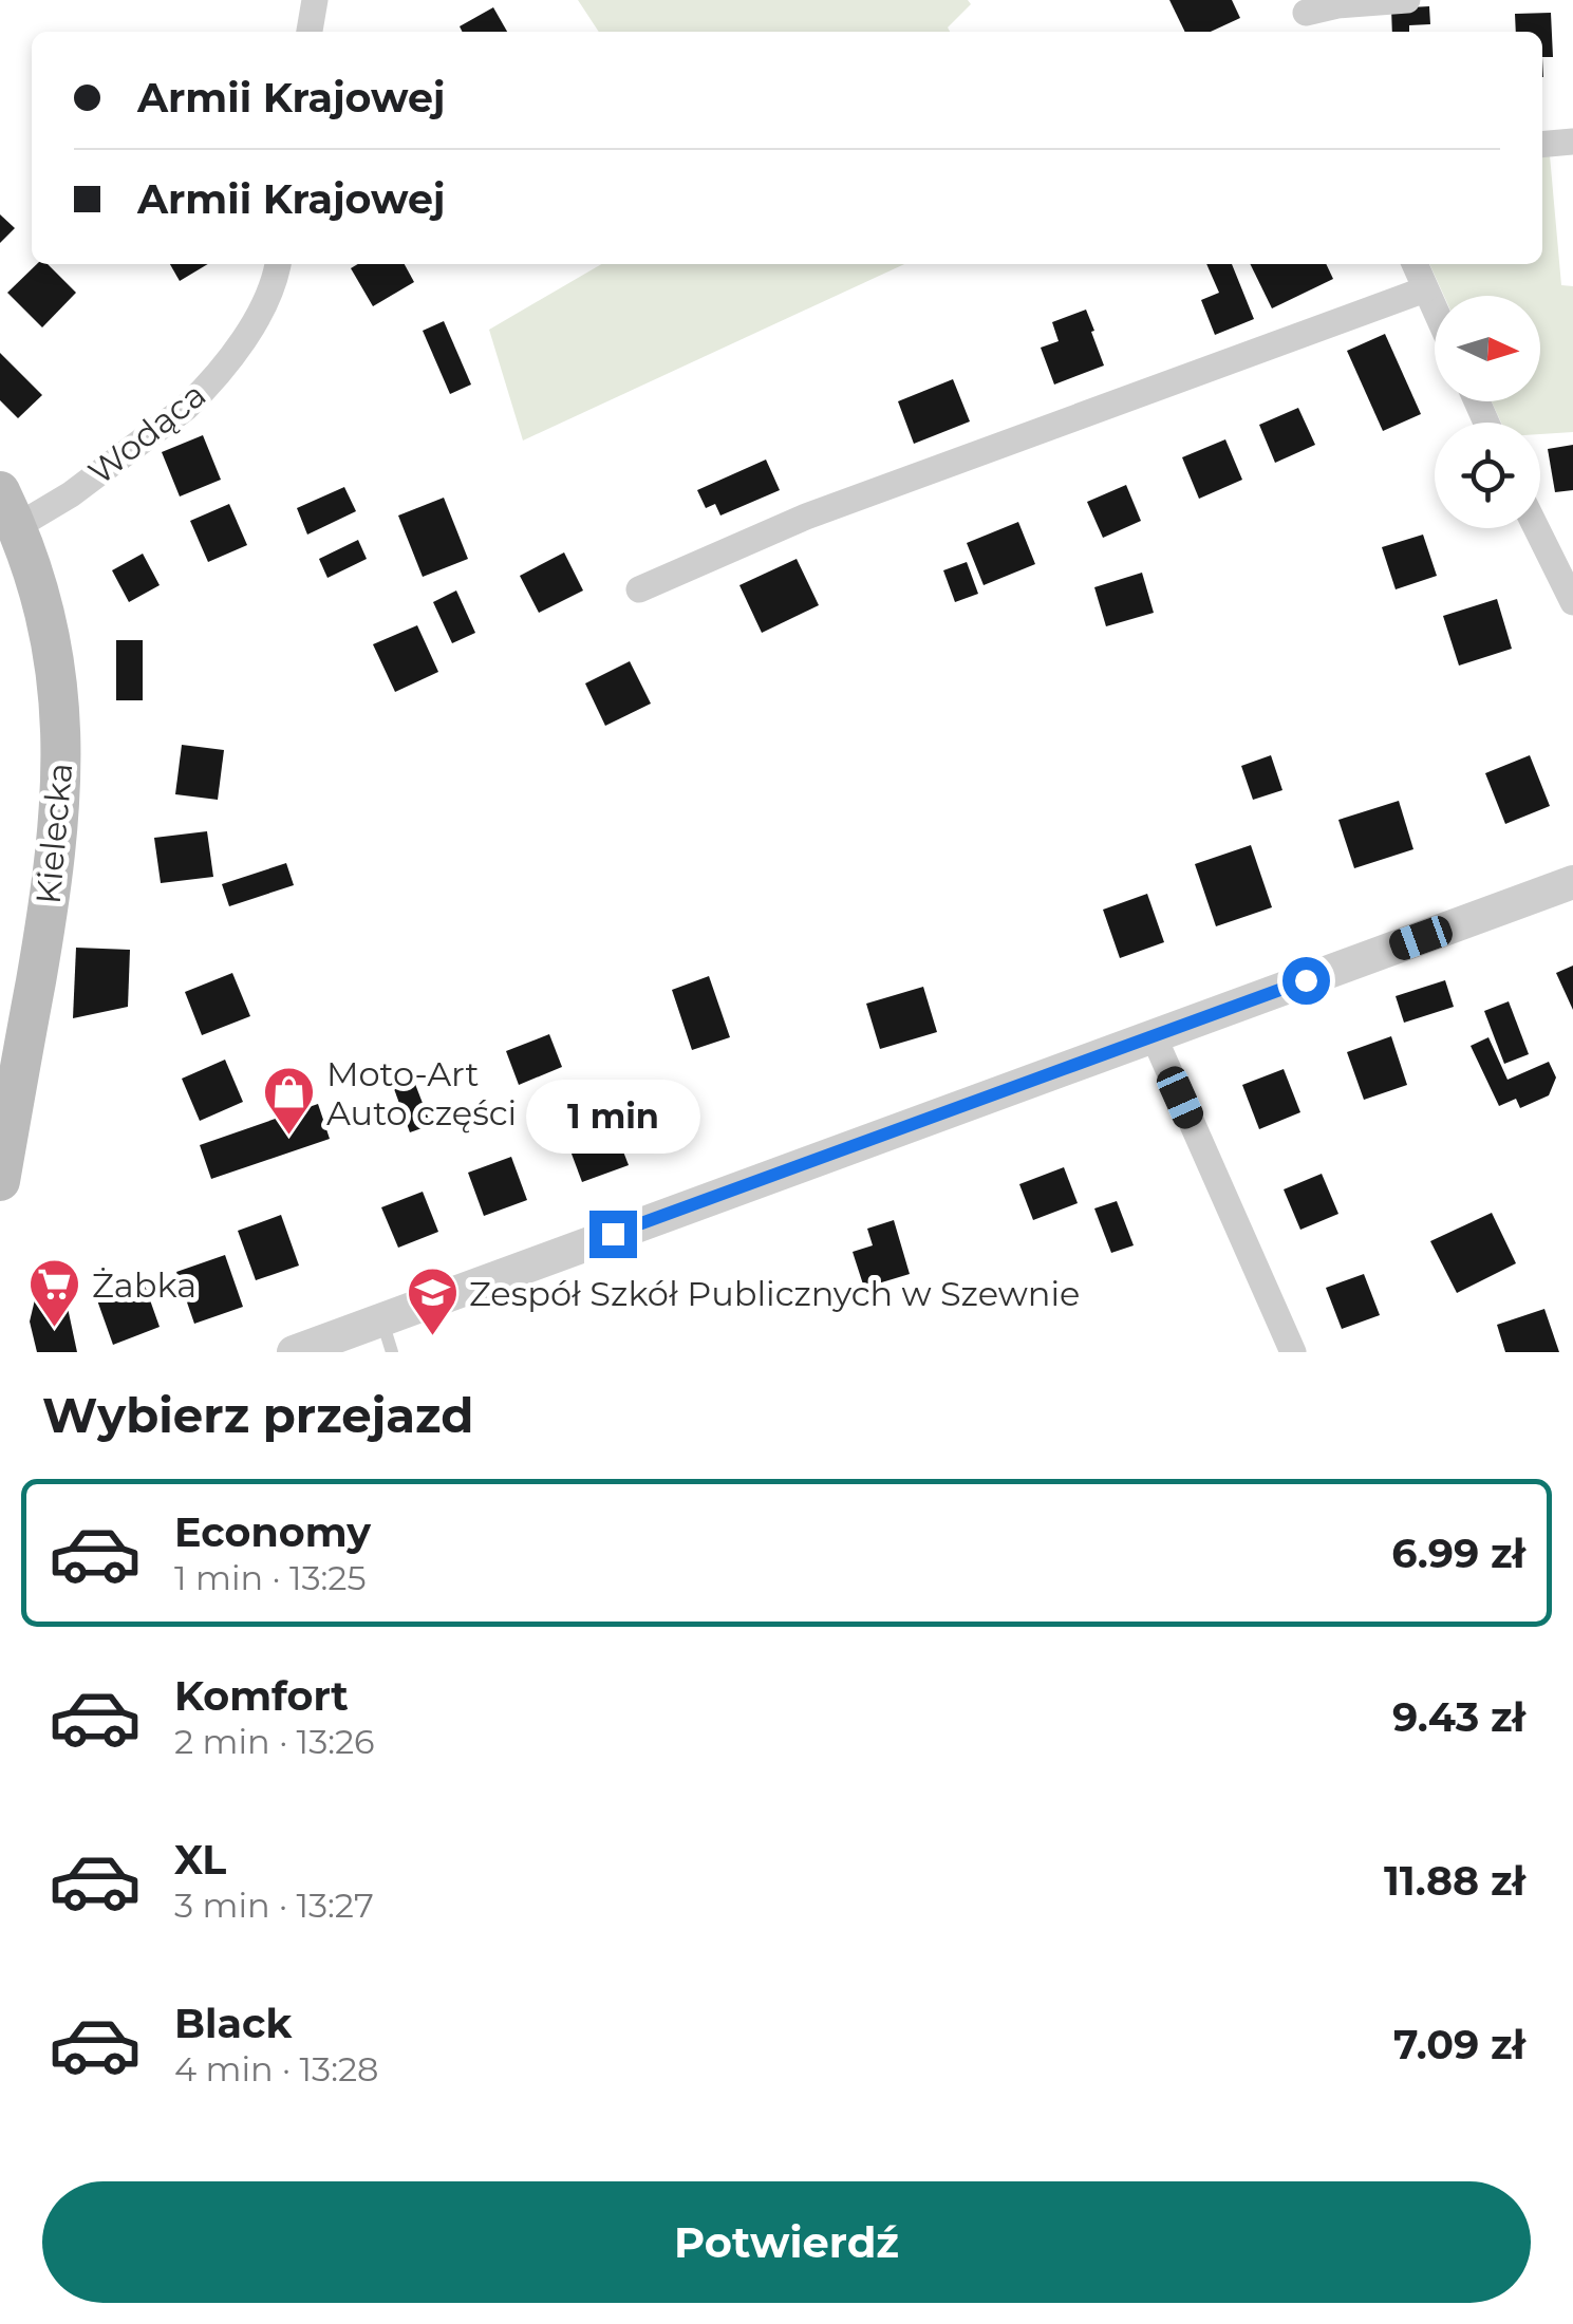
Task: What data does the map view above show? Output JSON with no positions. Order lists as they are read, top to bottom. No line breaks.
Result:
{"streets":{"main road":["Kielecka"],"street":["Wodąca"]},"crossings":[["Wodąca","Kielecka"]],"places":{"shop":["Moto-Art Auto części"],"supermarket":["Żabka"],"school or university":["Zespół Szkół Publicznych w Szewnie"]},"north":"right","page":{"banner":["Armii Krajowej","Armii Krajowej"],"bubble":"1 min","heading":"Wybierz przejazd","list":[{"name":"Economy","note":"1 min · 13:25","value":"6.99 zł"},{"name":"Komfort","note":"2 min · 13:26","value":"9.43 zł"},{"name":"XL","note":"3 min · 13:27","value":"11.88 zł"},{"name":"Black","note":"4 min · 13:28","value":"7.09 zł"}],"buttons":"Potwierdź"}}
